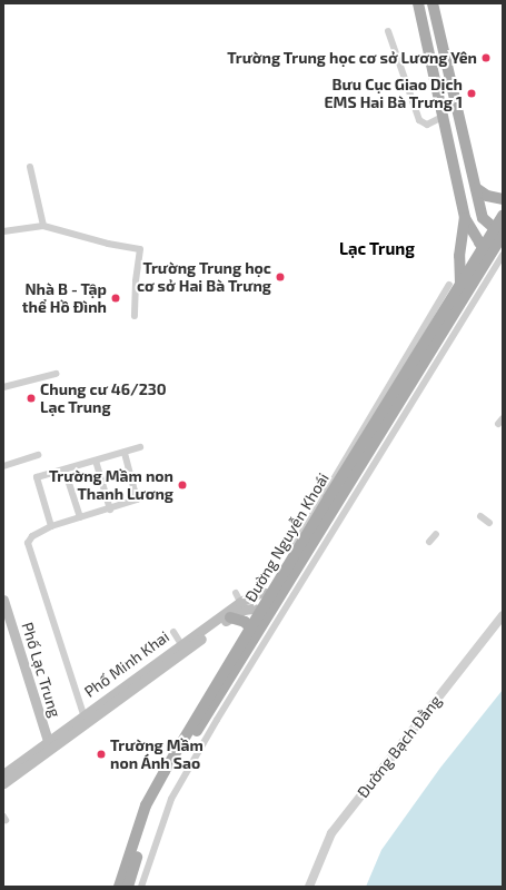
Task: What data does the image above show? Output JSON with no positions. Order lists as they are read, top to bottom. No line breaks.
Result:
{"streets":{"main road":["Đường Nguyễn Khoái","Phố Minh Khai","Phố Lạc Trung"],"street":["Đường Bạch Đằng"]},"crossings":[["Đường Nguyễn Khoái","Phố Minh Khai"],["Phố Minh Khai","Phố Lạc Trung"]],"districts":["Lạc Trung"],"places":["Trường Trung học cơ sở Lương Yên","Bưu Cục Giao Dịch EMS Hai Bà Trưng 1","Trường Trung học cơ sở Hai Bà Trưng","Nhà B - Tập thể Hồ Đình","Chung cư 46/230 Lạc Trung","Trường Mầm non Thanh Lương","Trường Mầm non Ánh Sao"]}
